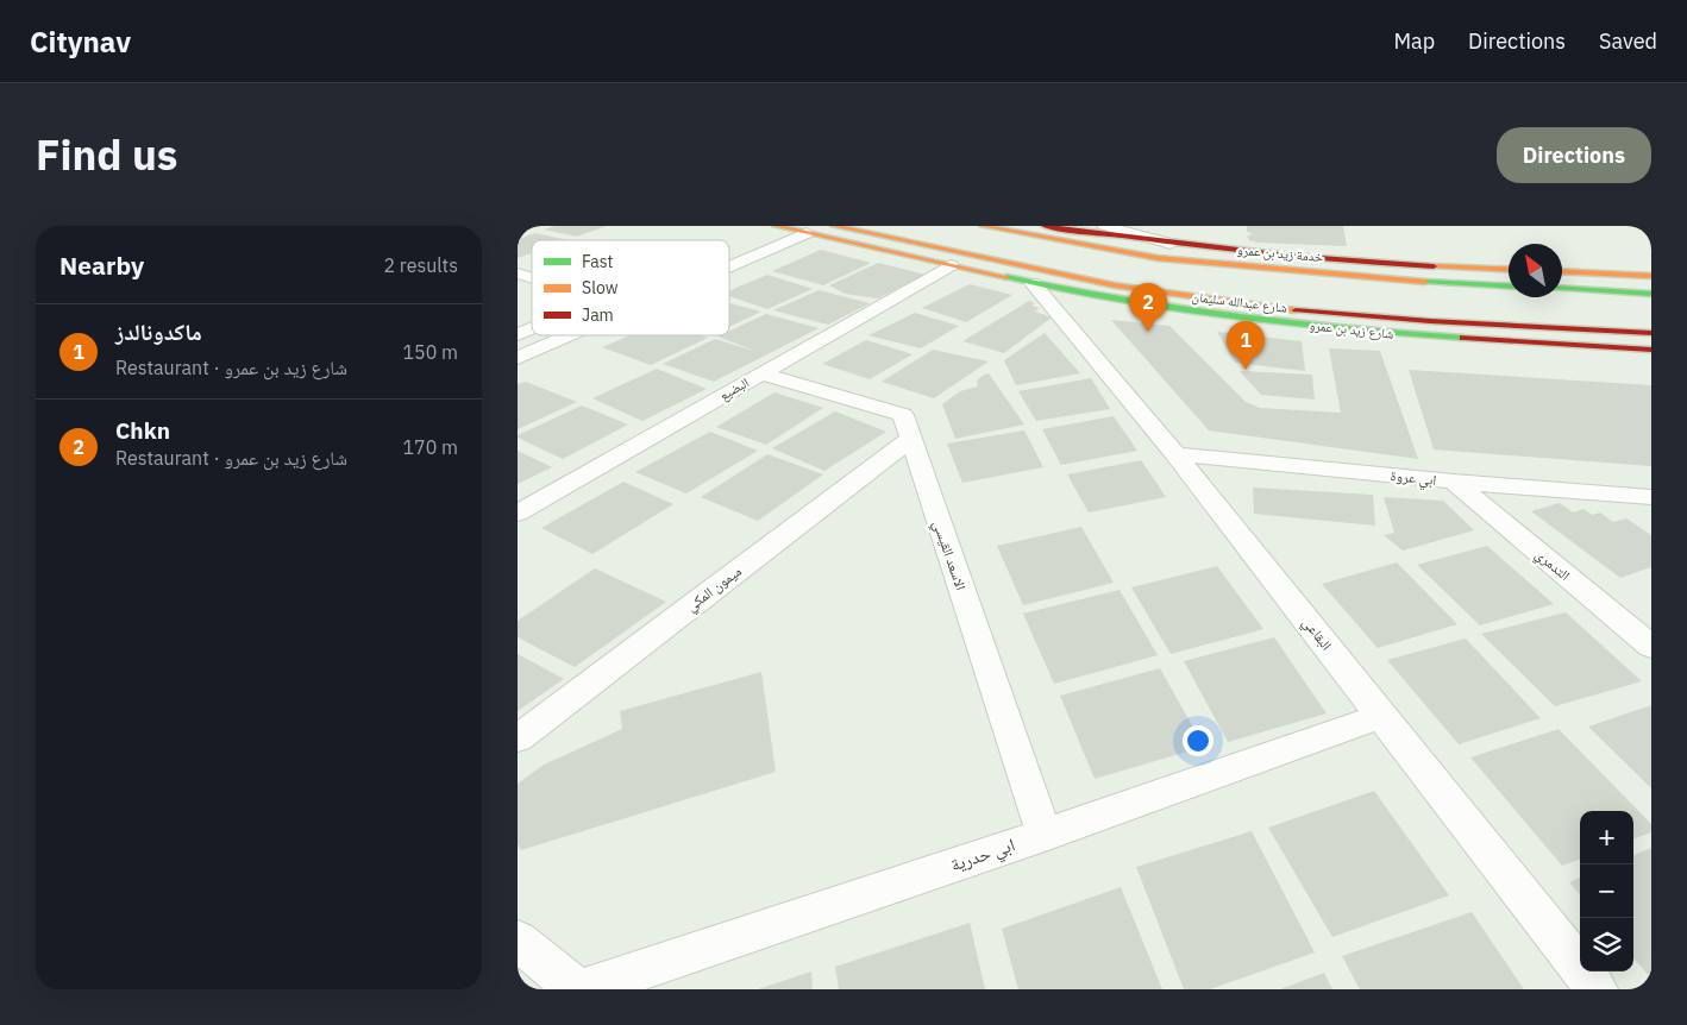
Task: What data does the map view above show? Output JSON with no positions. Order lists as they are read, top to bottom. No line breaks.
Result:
{"streets":{"main road":["خدمة زيد بن عمرو","شارع عبدالله سليمان","شارع زيد بن عمرو"],"street":["البضيع","ابي عروة","الاسعد القيسي","التدمري","ميمون المكي","البقاعي","ابي حدرية"]},"crossings":[["شارع زيد بن عمرو","البضيع"],["شارع زيد بن عمرو","البقاعي"],["البضيع","الاسعد القيسي"],["ابي عروة","التدمري"],["ابي عروة","البقاعي"],["الاسعد القيسي","ميمون المكي"],["الاسعد القيسي","ابي حدرية"],["البقاعي","ابي حدرية"]],"legend":["Fast","Slow","Jam"],"north":"top left","page":{"header":"Citynav","nav":["Map","Directions","Saved"],"title":"Find us","buttons":"Directions","heading":["Nearby","2 results"],"pins":["2","1"],"list":[{"mark":"1","name":"ماكدونالدز","note":"Restaurant · شارع زيد بن عمرو","value":"150 m"},{"mark":"2","name":"Chkn","note":"Restaurant · شارع زيد بن عمرو","value":"170 m"}],"map_buttons":["+","−"]}}
